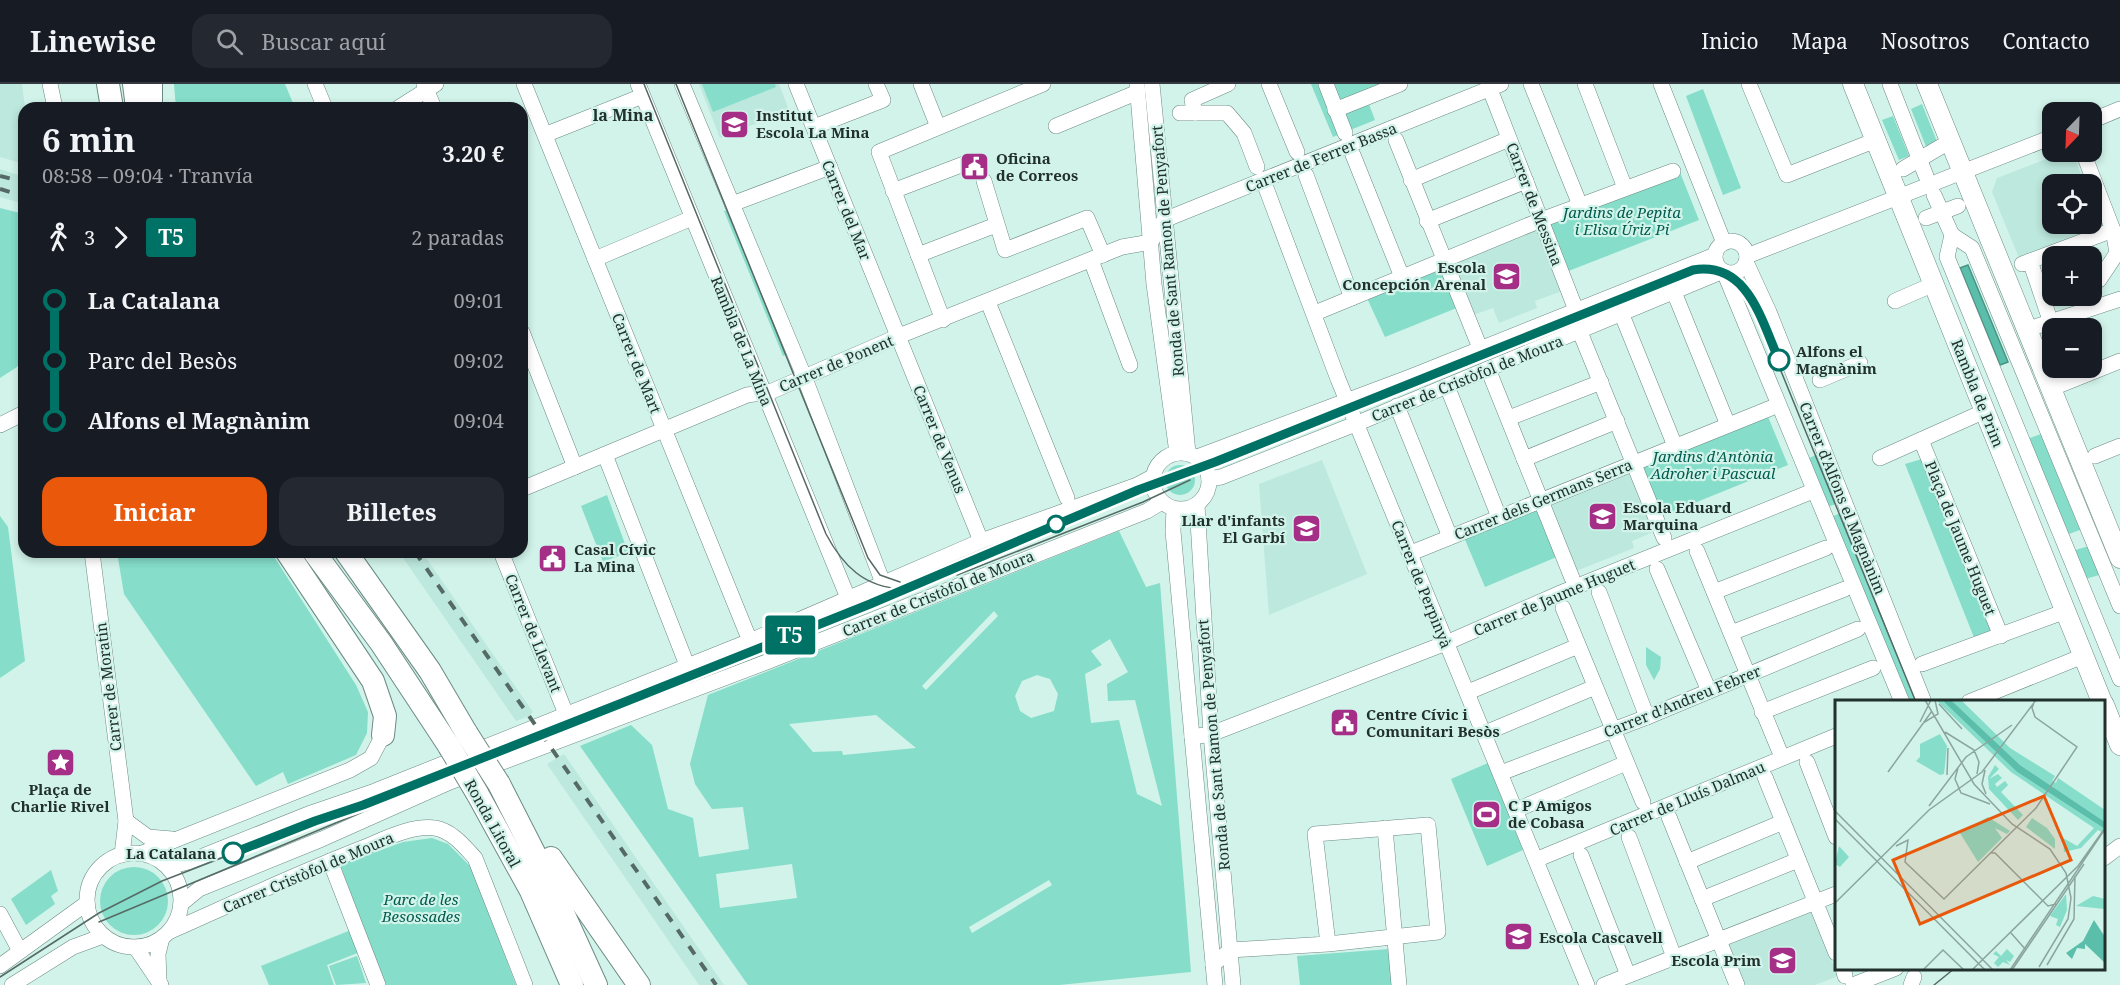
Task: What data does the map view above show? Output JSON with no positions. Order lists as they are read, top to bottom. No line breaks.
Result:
{"streets":{"highway":["Ronda Litoral"],"main road":["Rambla de Prim"],"street":["Carrer de Ferrer Bassa","Carrer de Messina","Carrer del Mar","Ronda de Sant Ramon de Penyafort","Rambla de La Mina","Carrer de Mart","Carrer de Ponent","Carrer de Cristòfol de Moura","Carrer de Venus","Carrer d'Alfons el Magnànim","Carrer dels Germans Serra","Plaça de Jaume Huguet","Carrer de Perpinyà","Carrer de Jaume Huguet","Carrer de Llevant","Carrer de Moratin","Carrer d'Andreu Febrer","Carrer de Lluís Dalmau","Carrer Cristòfol de Moura"]},"crossings":[["Carrer de Ferrer Bassa","Carrer de Messina"],["Carrer de Ferrer Bassa","Ronda de Sant Ramon de Penyafort"],["Carrer de Ferrer Bassa","Carrer de Perpinyà"],["Carrer de Messina","Carrer de Cristòfol de Moura"],["Carrer del Mar","Carrer de Ponent"],["Carrer del Mar","Carrer de Venus"],["Ronda de Sant Ramon de Penyafort","Carrer de Ponent"],["Ronda de Sant Ramon de Penyafort","Carrer de Cristòfol de Moura"],["Ronda de Sant Ramon de Penyafort","Carrer de Jaume Huguet"],["Rambla de La Mina","Carrer de Ponent"],["Rambla de La Mina","Carrer de Cristòfol de Moura"],["Carrer de Mart","Carrer de Ponent"],["Carrer de Mart","Carrer de Cristòfol de Moura"],["Carrer de Ponent","Carrer de Venus"],["Carrer de Cristòfol de Moura","Carrer de Venus"],["Carrer de Cristòfol de Moura","Carrer d'Alfons el Magnànim"],["Carrer de Cristòfol de Moura","Carrer de Perpinyà"],["Carrer de Cristòfol de Moura","Carrer de Llevant"],["Carrer de Cristòfol de Moura","Carrer de Moratin"],["Carrer de Cristòfol de Moura","Carrer Cristòfol de Moura"],["Carrer d'Alfons el Magnànim","Carrer de Jaume Huguet"],["Carrer de Perpinyà","Carrer de Jaume Huguet"],["Carrer de Perpinyà","Carrer de Lluís Dalmau"],["Carrer de Moratin","Carrer Cristòfol de Moura"]],"districts":["la Mina"],"parks":["Jardins de Pepita i Elisa Úriz Pi","Jardins d'Antònia Adroher i Pascual","Parc de les Besossades"],"places":{"school or university":["Institut Escola La Mina","Escola Concepción Arenal","Escola Eduard Marquina","Llar d'infants El Garbí","Escola Cascavell","Escola Prim"],"public building":["Oficina de Correos","Casal Cívic La Mina","Centre Cívic i Comunitari Besòs"],"other":["Alfons el Magnànim","La Catalana"],"place":["Plaça de Charlie Rivel"],"sports":["C P Amigos de Cobasa"]},"lines":["tram line T5"],"north":"bottom left","page":{"header":"Linewise","search":"Buscar aquí","nav":["Inicio","Mapa","Nosotros","Contacto"],"on_map":"T5","map_buttons":["+","−"],"heading":["6 min","08:58 – 09:04 · Tranvía","3.20 €"],"legs":["3","T5","2 paradas"],"list":[{"name":"La Catalana","value":"09:01"},{"name":"Parc del Besòs","value":"09:02"},{"name":"Alfons el Magnànim","value":"09:04"}],"buttons":["Iniciar","Billetes"]}}
